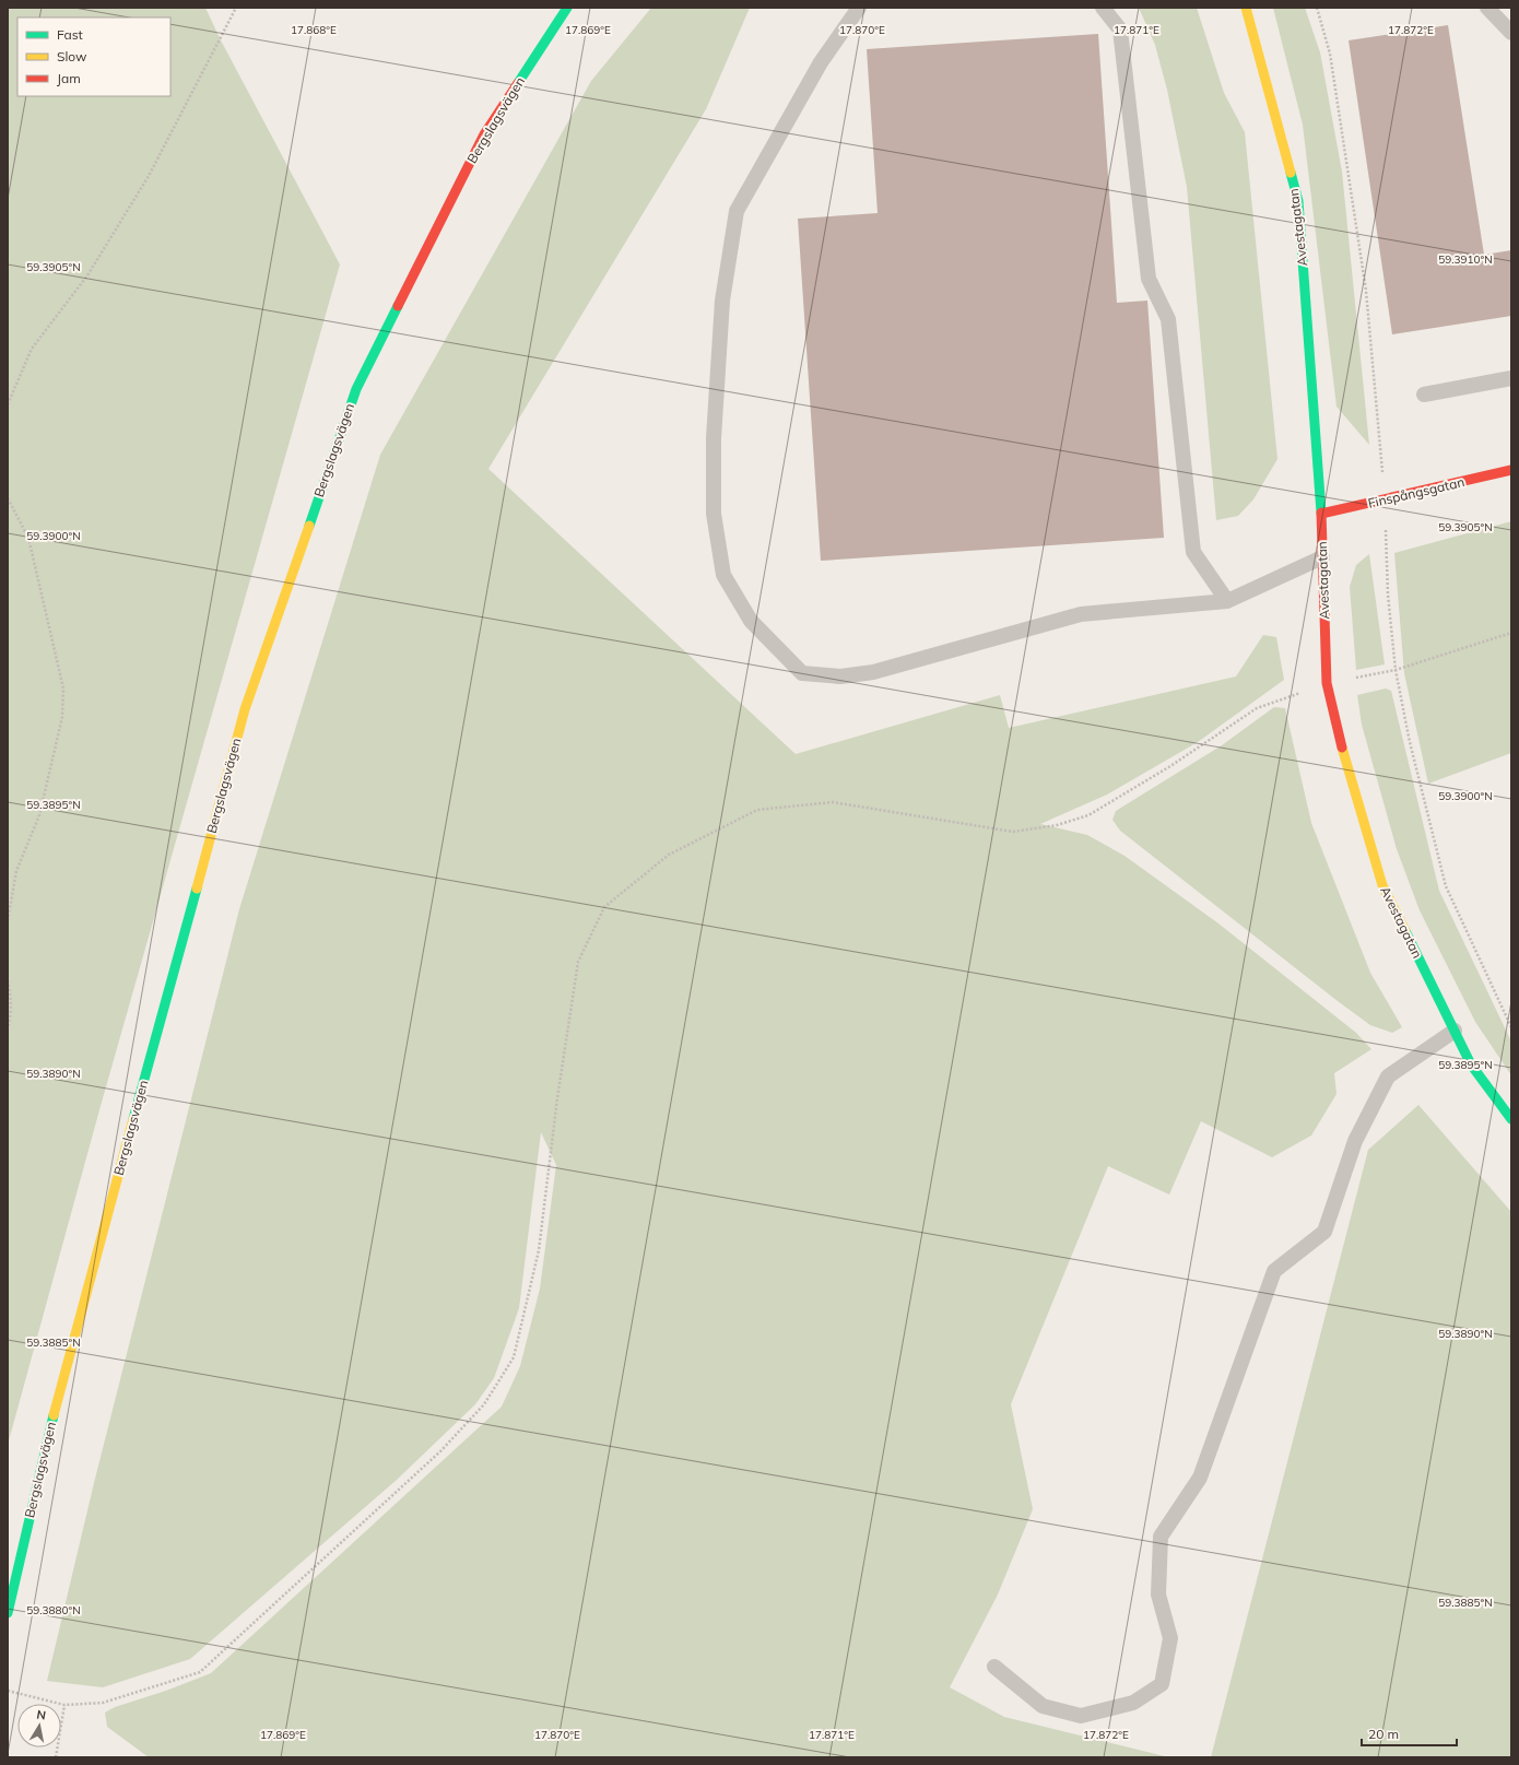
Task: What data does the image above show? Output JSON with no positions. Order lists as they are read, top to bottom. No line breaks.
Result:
{"streets":{"main road":["Bergslagsvägen","Avestagatan","Finspångsgatan"]},"crossings":[["Avestagatan","Finspångsgatan"]],"legend":["Fast","Slow","Jam"],"scale_bar":"20 m","north":"top","coordinates":["17.869°E","17.870°E","17.871°E","17.872°E","17.868°E","59.3910°N","59.3905°N","59.3900°N","59.3895°N","59.3890°N","59.3885°N","59.3880°N"]}
